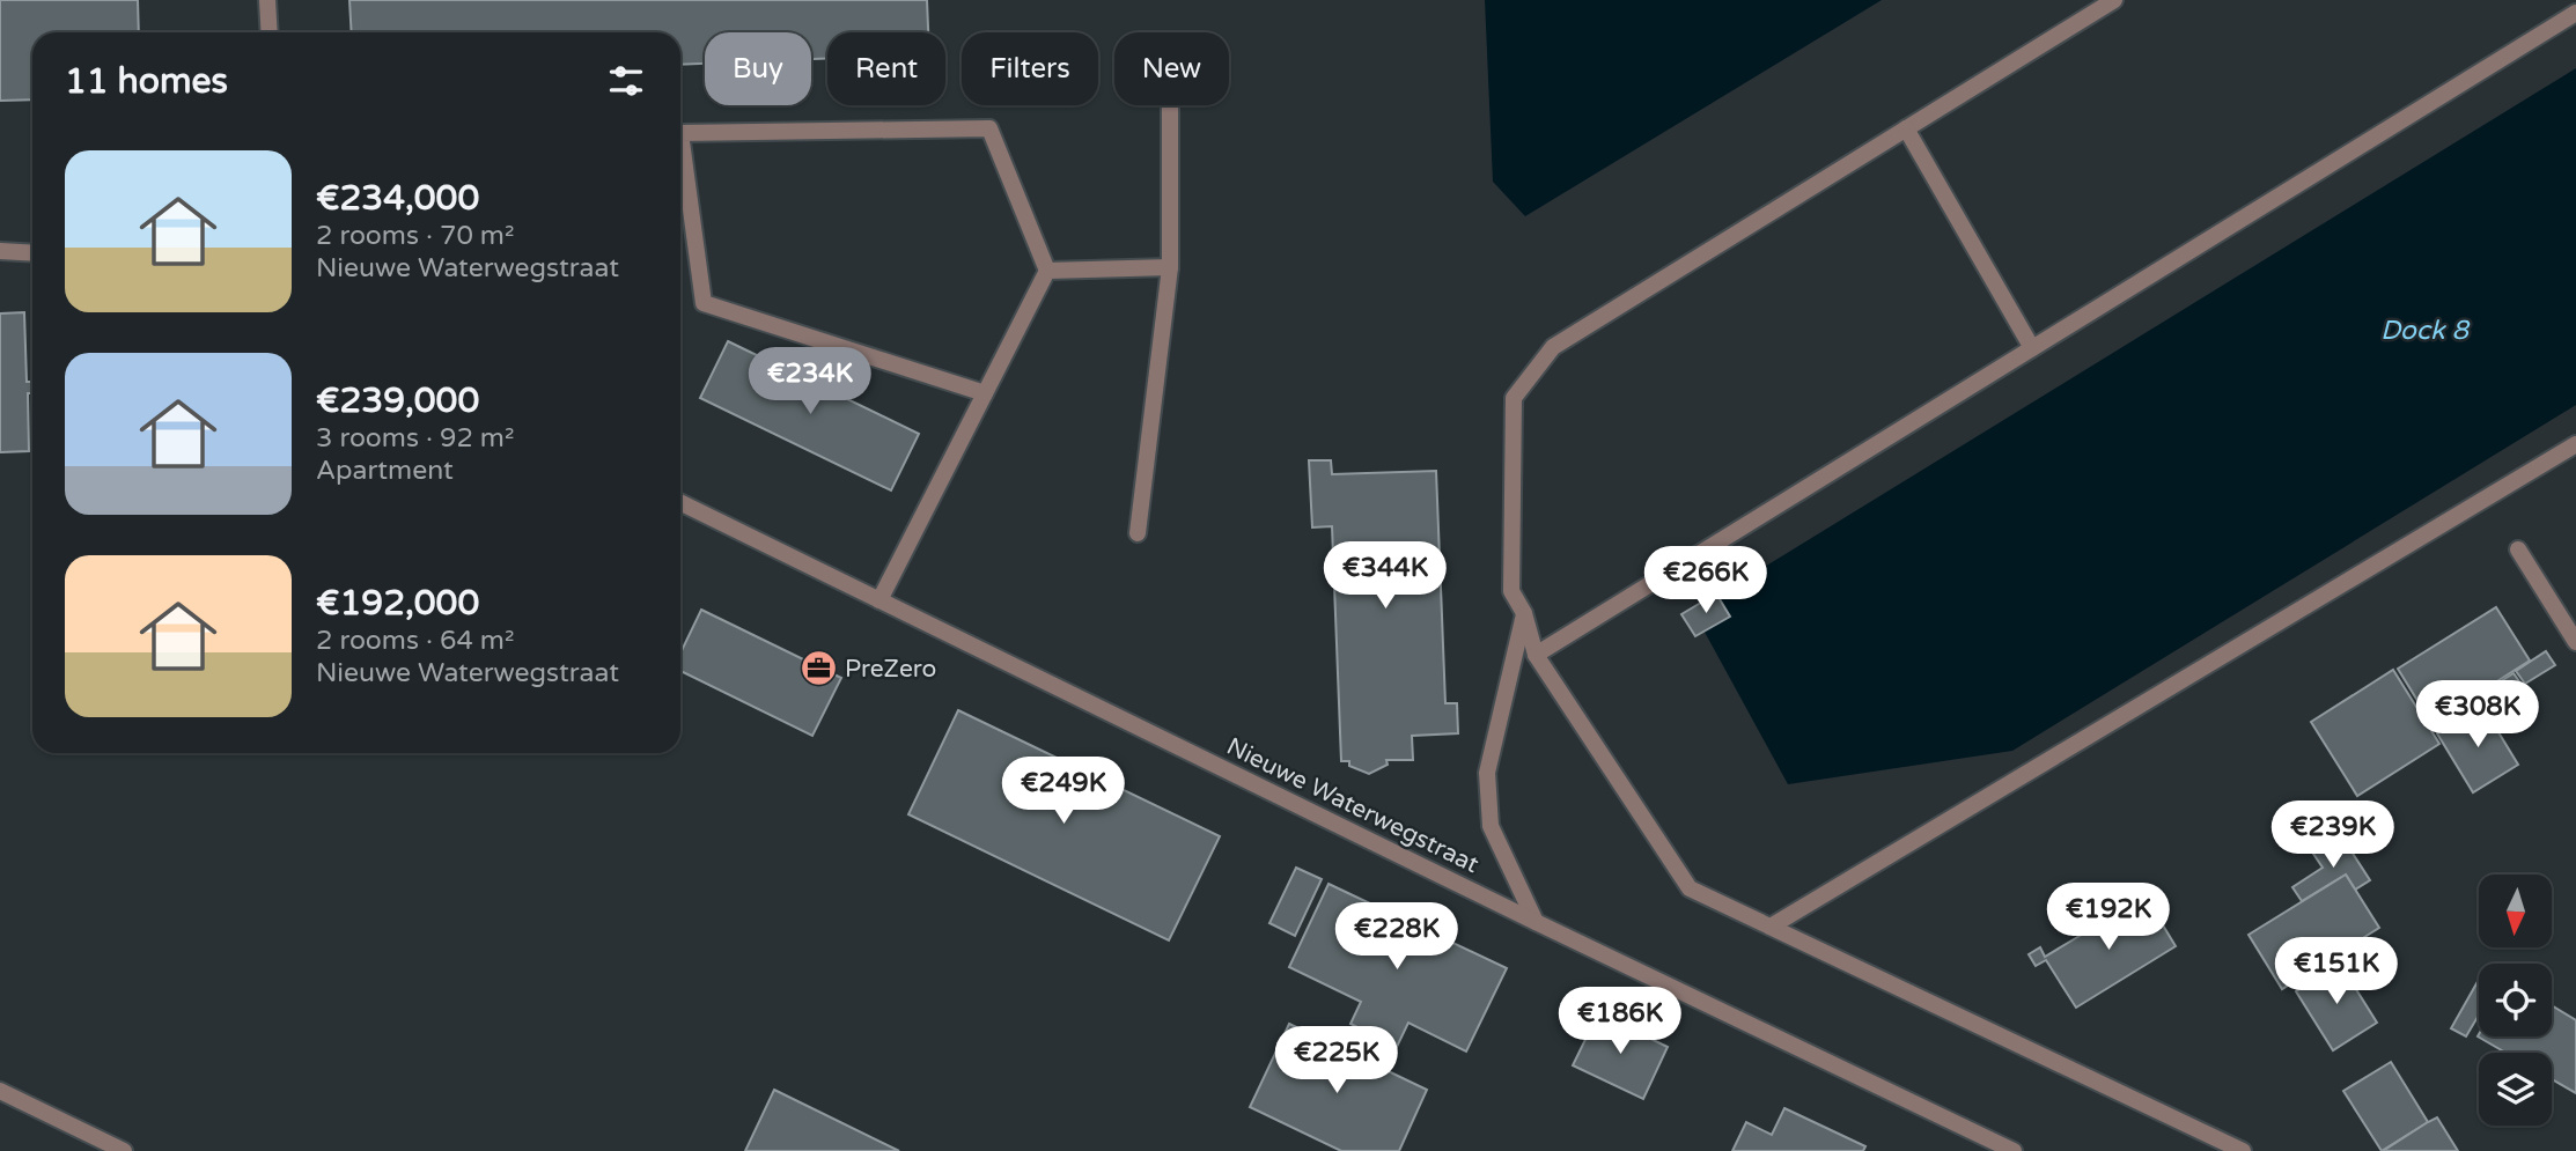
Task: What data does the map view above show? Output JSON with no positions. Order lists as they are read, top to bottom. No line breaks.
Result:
{"streets":{"street":["Nieuwe Waterwegstraat"]},"water":["Dock 8"],"places":{"office":["PreZero"]},"north":"bottom","page":{"chip":["Buy","Rent","Filters","New"],"heading":"11 homes","list":[{"name":"€234,000","note":"2 rooms · 70 m² · Nieuwe Waterwegstraat"},{"name":"€239,000","note":"3 rooms · 92 m² · Apartment"},{"name":"€192,000","note":"2 rooms · 64 m² · Nieuwe Waterwegstraat"}],"price":["€234K","€344K","€266K","€308K","€249K","€239K","€192K","€228K","€151K","€186K","€225K"]}}
